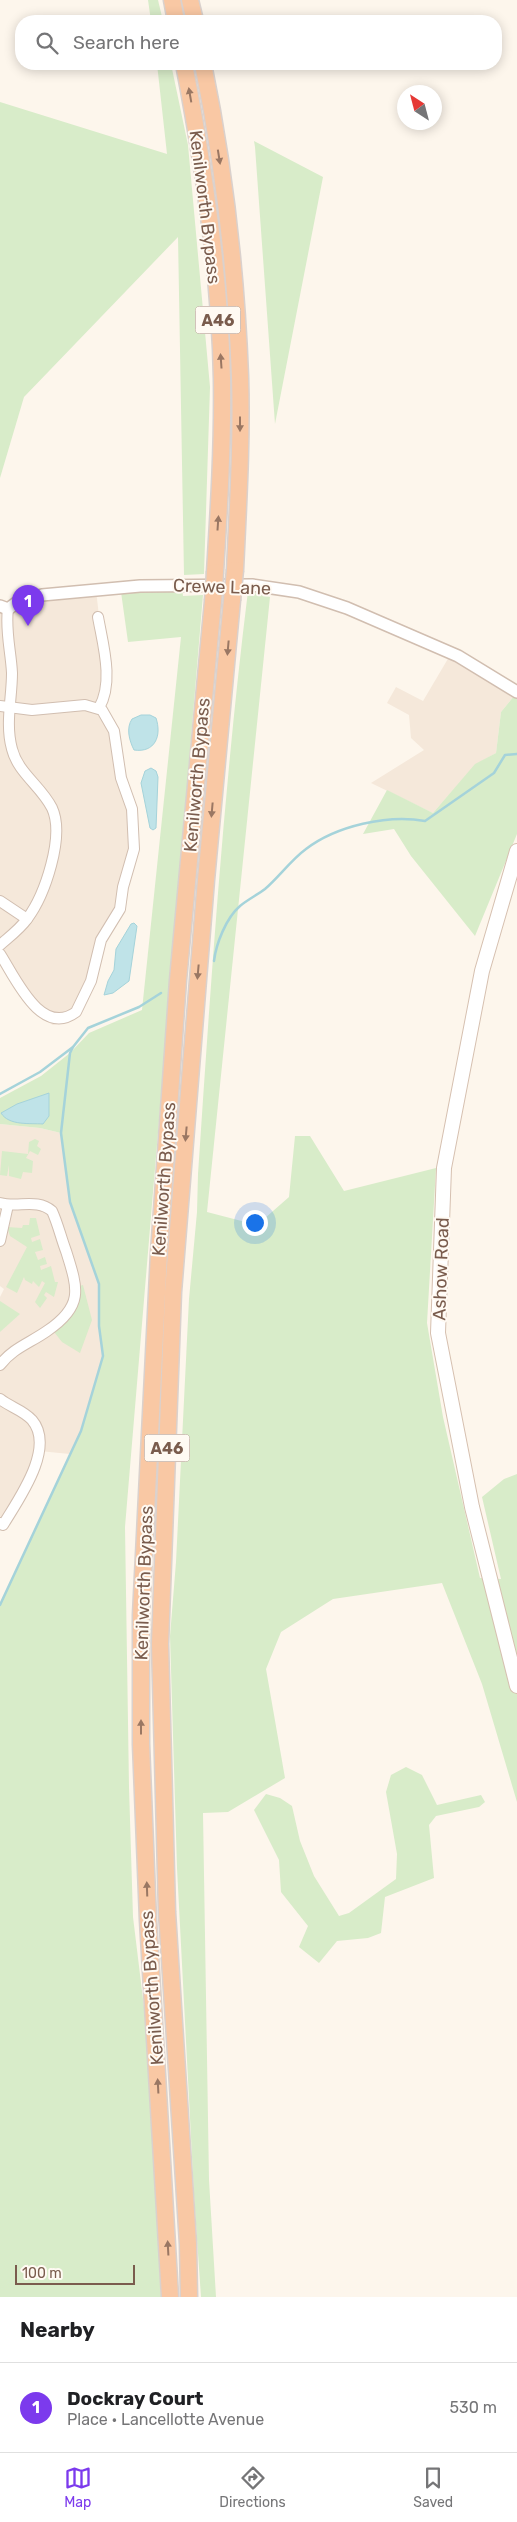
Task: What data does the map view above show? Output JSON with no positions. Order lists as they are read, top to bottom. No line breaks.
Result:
{"streets":{"highway":["Kenilworth Bypass","A46"],"main road":["Ashow Road"],"street":["Crewe Lane"]},"scale_bar":"100 m","north":"top left","page":{"search":"Search here","pins":"1","scale":"100 m","heading":"Nearby","list":[{"mark":"1","name":"Dockray Court","note":"Place · Lancellotte Avenue","value":"530 m"}],"nav":["Map","Directions","Saved"]}}
